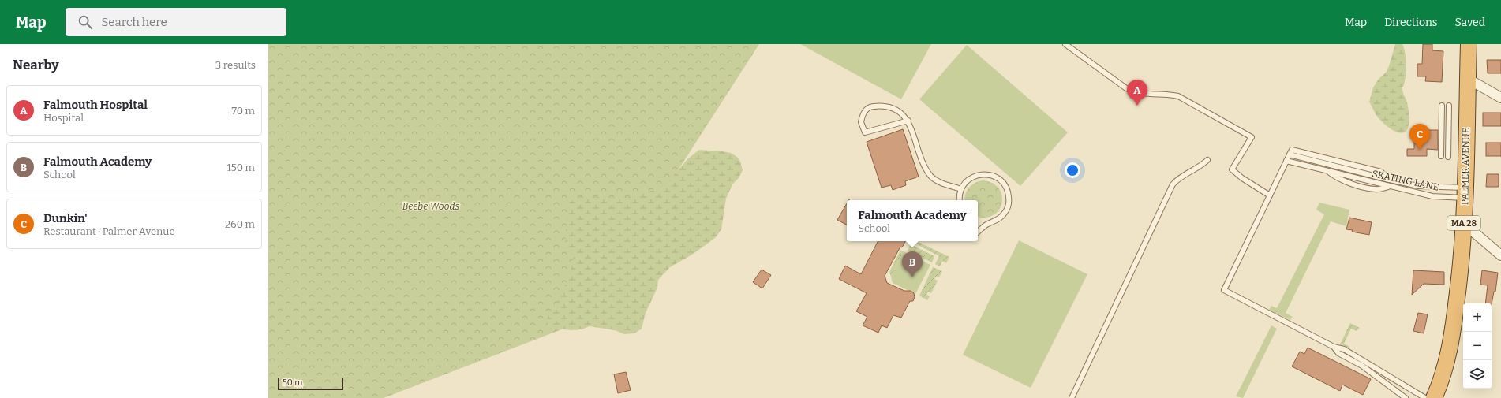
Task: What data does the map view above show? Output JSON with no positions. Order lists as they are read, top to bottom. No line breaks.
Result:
{"streets":{"highway":["PALMER AVENUE","MA 28"],"lane":["SKATING LANE"]},"crossings":[["PALMER AVENUE","SKATING LANE"]],"parks":["Beebe Woods"],"scale_bar":"50 m","page":{"header":"Map","search":"Search here","nav":["Map","Directions","Saved"],"heading":["Nearby","3 results"],"pins":["A","C","B"],"list":[{"mark":"A","name":"Falmouth Hospital","note":"Hospital","value":"70 m"},{"mark":"B","name":"Falmouth Academy","note":"School","value":"150 m"},{"mark":"C","name":"Dunkin'","note":"Restaurant · Palmer Avenue","value":"260 m"}],"popup":["Falmouth Academy","School"],"map_buttons":["+","−"],"scale":"50 m"}}
